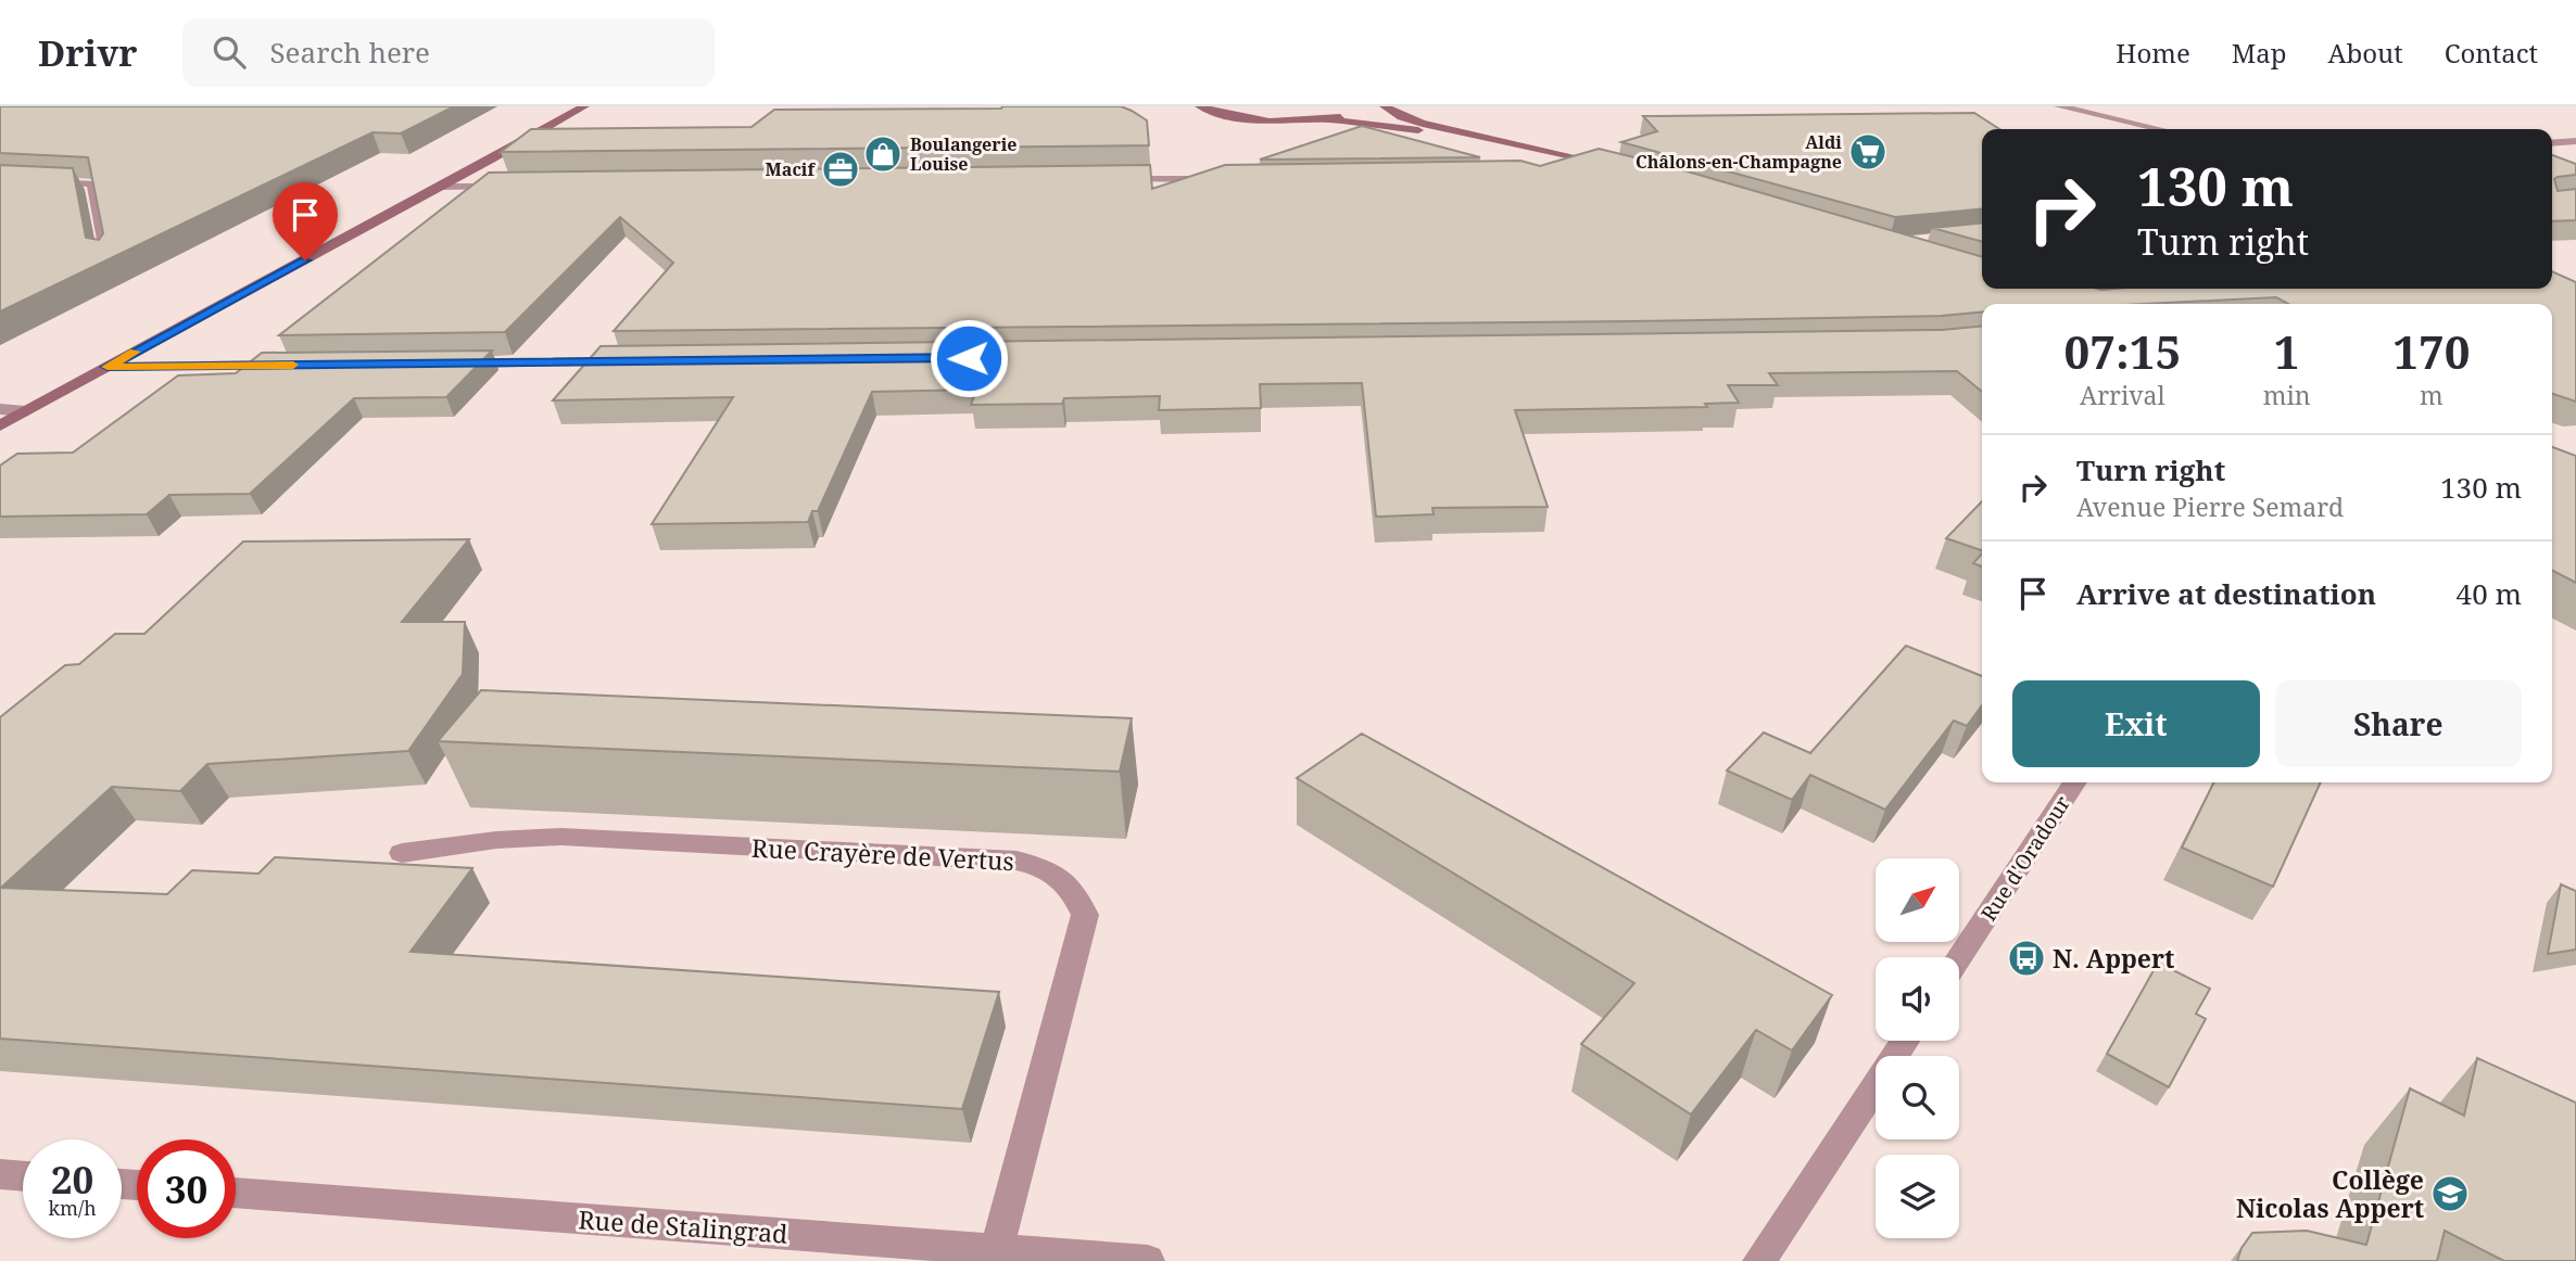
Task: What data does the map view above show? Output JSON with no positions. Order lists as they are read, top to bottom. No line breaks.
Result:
{"streets":{"street":["Rue Crayère de Vertus","Rue d'Oradour","Rue de Stalingrad"]},"crossings":[["Rue Crayère de Vertus","Rue de Stalingrad"]],"places":{"supermarket":["Aldi Châlons-en-Champagne"],"shop":["Boulangerie Louise"],"office":["Macif"],"bus stop":["N. Appert"],"school or university":["Collège Nicolas Appert"]},"north":"top right","page":{"header":"Drivr","search":"Search here","nav":["Home","Map","About","Contact"],"turn":["130 m","Turn right"],"eta":["07:15","Arrival","1","min","170","m"],"list":[{"name":"Turn right","note":"Avenue Pierre Semard","value":"130 m"},{"name":"Arrive at destination","value":"40 m"}],"buttons":["Exit","Share"],"speed":"20 km/h","limit":"30"}}
